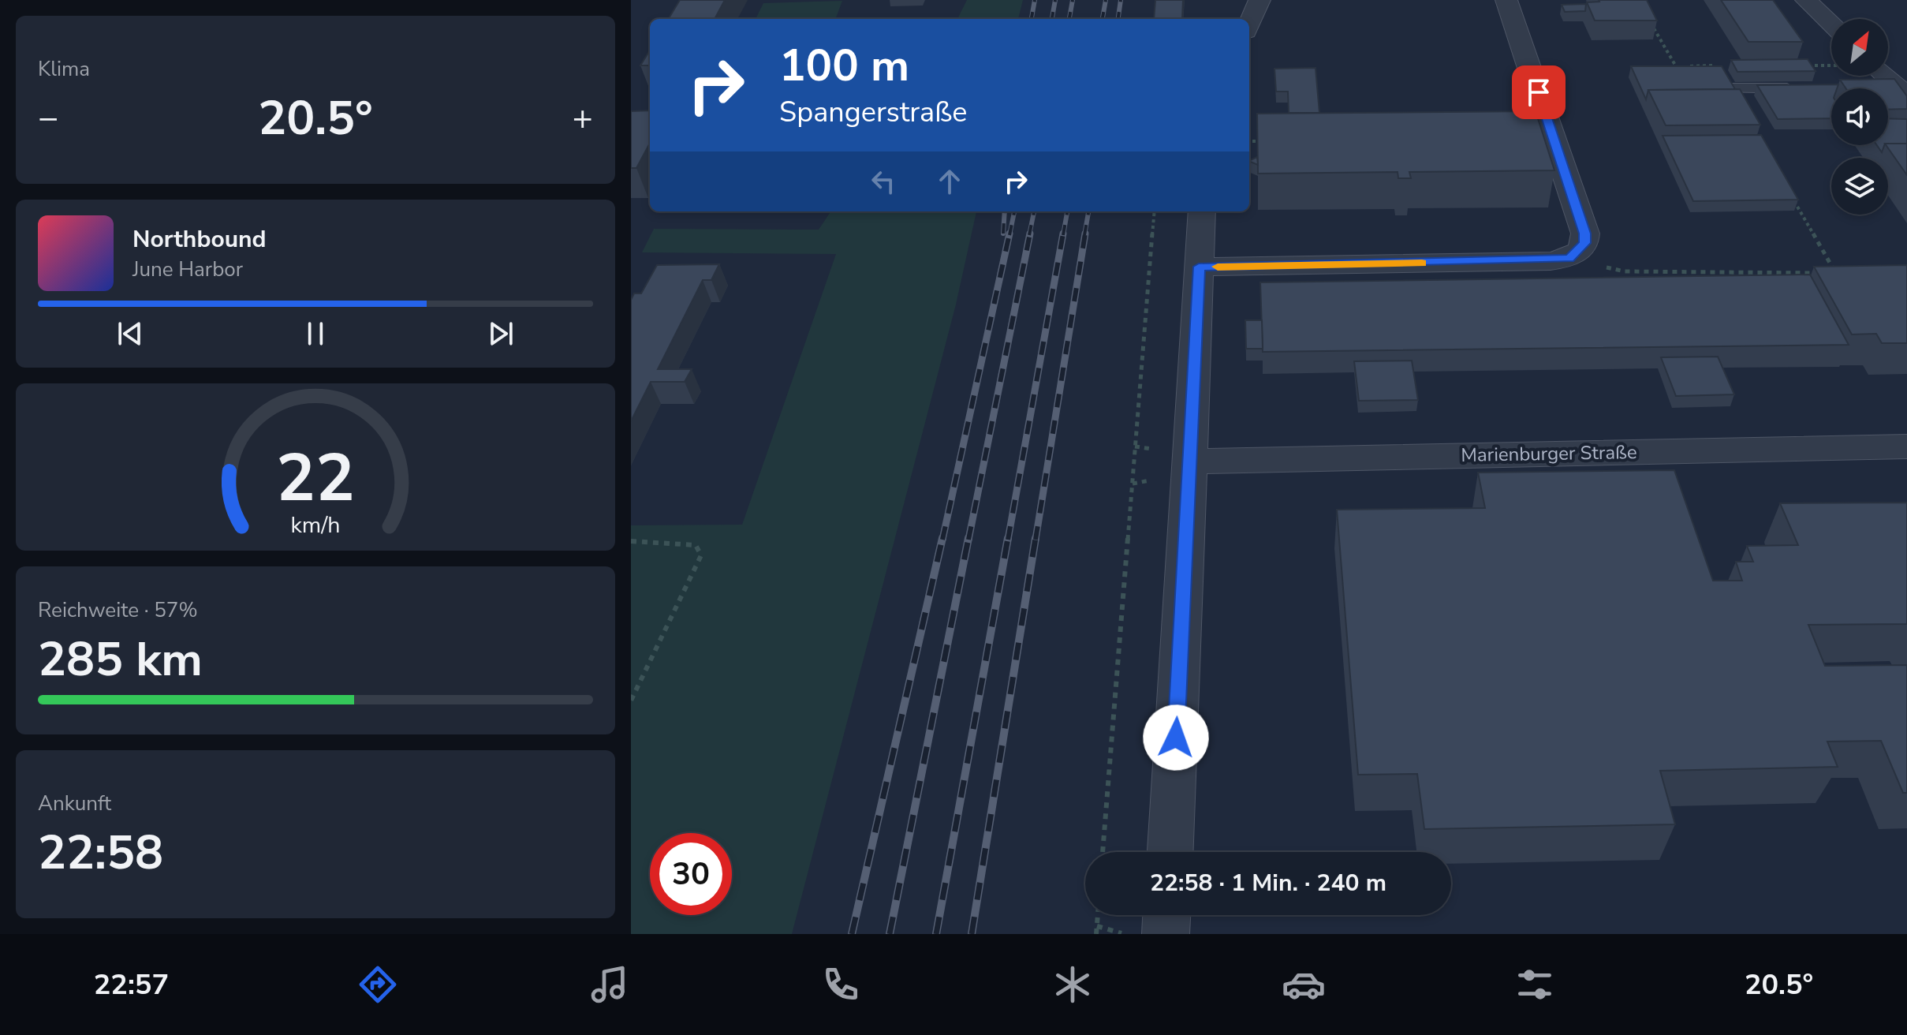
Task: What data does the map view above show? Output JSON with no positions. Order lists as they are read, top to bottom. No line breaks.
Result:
{"streets":{"street":["Marienburger Straße"]},"north":"top right","page":{"tile":["Klima",["Reichweite · 57%","285 km"],["Ankunft","22:58"]],"turn":["100 m","Spangerstraße"],"heat":["−","20.5°","+"],"song":["Northbound","June Harbor"],"limit":"30","trip":"22:58 · 1 Min. · 240 m","tabs":["22:57","20.5°"],"gauge":["22","km/h"]}}
